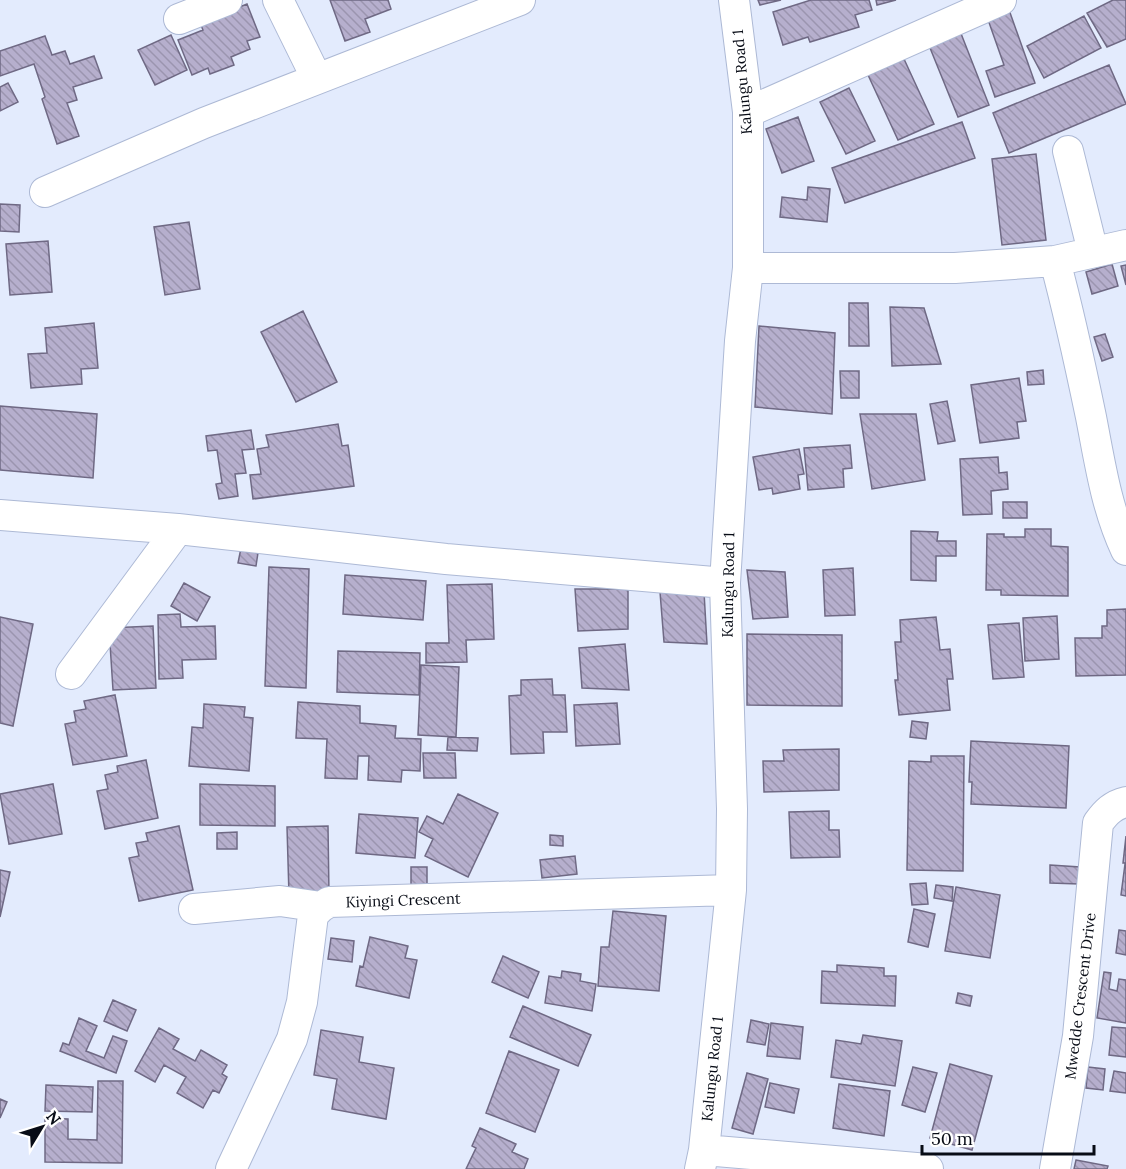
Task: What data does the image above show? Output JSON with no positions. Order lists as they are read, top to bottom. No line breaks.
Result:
{"streets":{"street":["Kalungu Road 1","Kiyingi Crescent","Mwedde Crescent Drive"]},"crossings":[["Kalungu Road 1","Kiyingi Crescent"]],"scale_bar":"50 m","north":"top right"}
